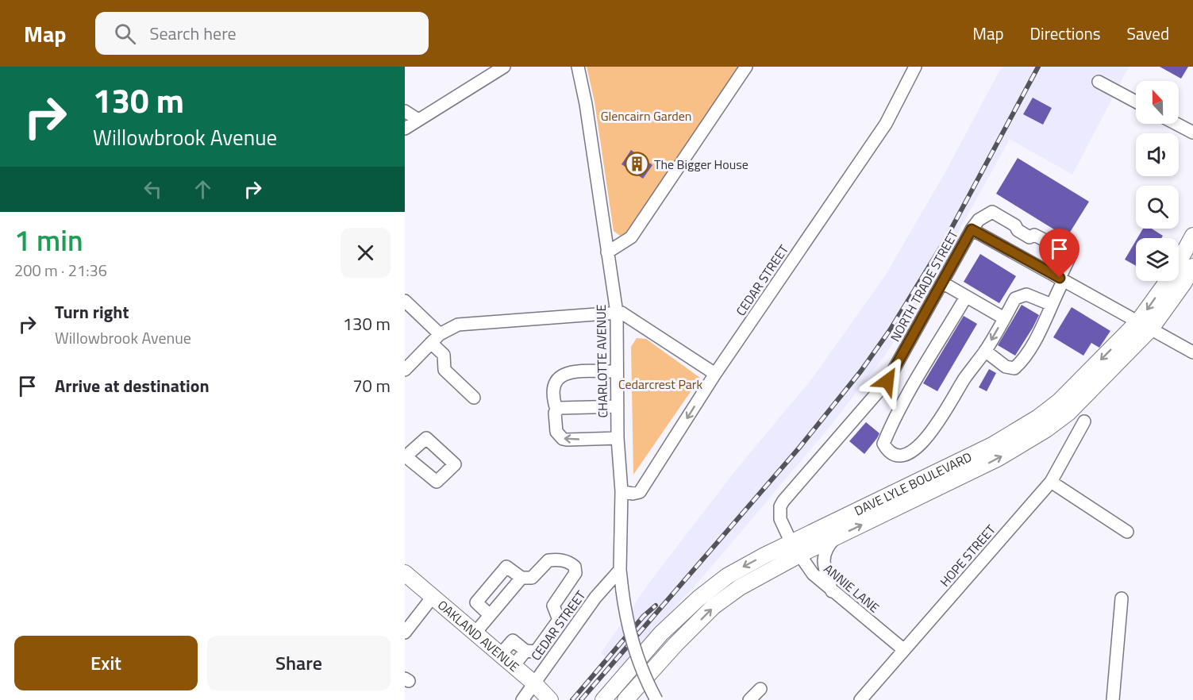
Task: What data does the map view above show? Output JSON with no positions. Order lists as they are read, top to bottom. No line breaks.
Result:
{"streets":{"main road":["DAVE LYLE BOULEVARD","OAKLAND AVENUE"],"street":["CEDAR STREET","NORTH TRADE STREET","CHARLOTTE AVENUE","HOPE STREET","ANNIE LANE"]},"crossings":[["CEDAR STREET","CHARLOTTE AVENUE"],["CEDAR STREET","OAKLAND AVENUE"],["NORTH TRADE STREET","ANNIE LANE"],["DAVE LYLE BOULEVARD","ANNIE LANE"],["HOPE STREET","ANNIE LANE"]],"parks":["Glencairn Garden","Cedarcrest Park"],"places":{"building":["The Bigger House"]},"north":"top","page":{"header":"Map","search":"Search here","nav":["Map","Directions","Saved"],"turn":["130 m","Willowbrook Avenue"],"heading":["1 min","200 m · 21:36"],"list":[{"name":"Turn right","note":"Willowbrook Avenue","value":"130 m"},{"name":"Arrive at destination","value":"70 m"}],"buttons":["Exit","Share"]}}
